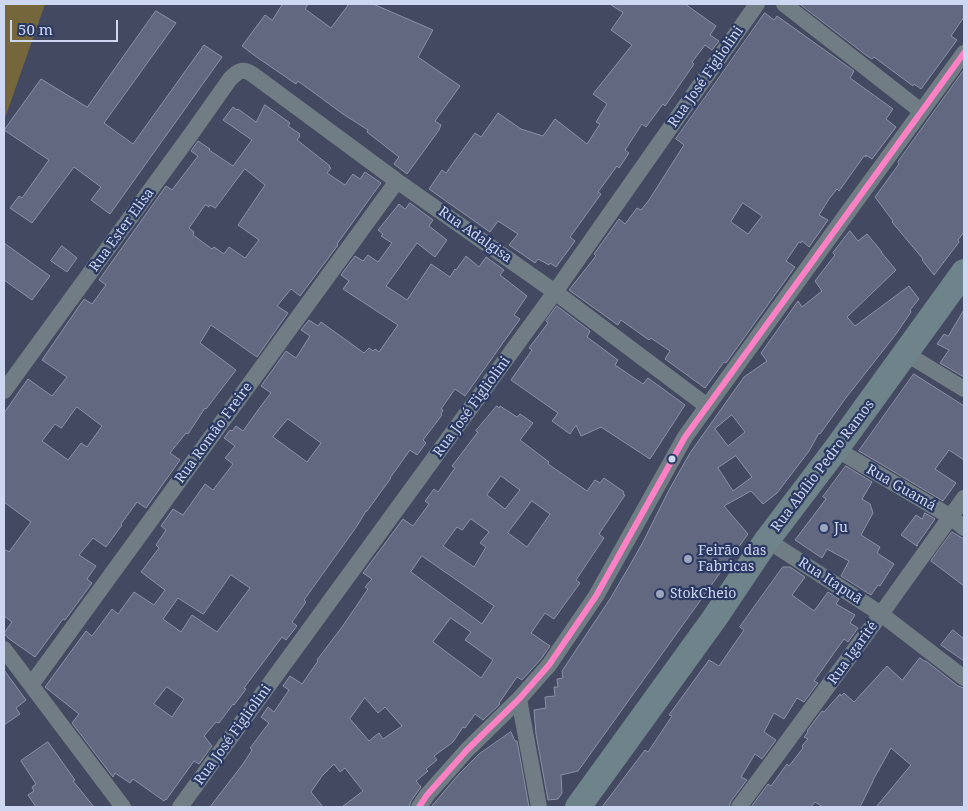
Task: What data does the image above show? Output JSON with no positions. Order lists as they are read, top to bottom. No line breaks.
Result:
{"streets":{"main road":["Rua Abílio Pedro Ramos"],"street":["Rua José Figliolini","Rua Ester Elisa","Rua Adalgisa","Rua Romão Freire","Rua Guamá","Rua Itapuã","Rua Igarité"]},"crossings":[["Rua José Figliolini","Rua Adalgisa"],["Rua Ester Elisa","Rua Adalgisa"],["Rua Adalgisa","Rua Romão Freire"],["Rua Abílio Pedro Ramos","Rua Guamá"],["Rua Abílio Pedro Ramos","Rua Itapuã"],["Rua Guamá","Rua Igarité"],["Rua Itapuã","Rua Igarité"]],"places":["Ju","Feirão das Fabricas","StokCheio"],"scale_bar":"50 m"}
